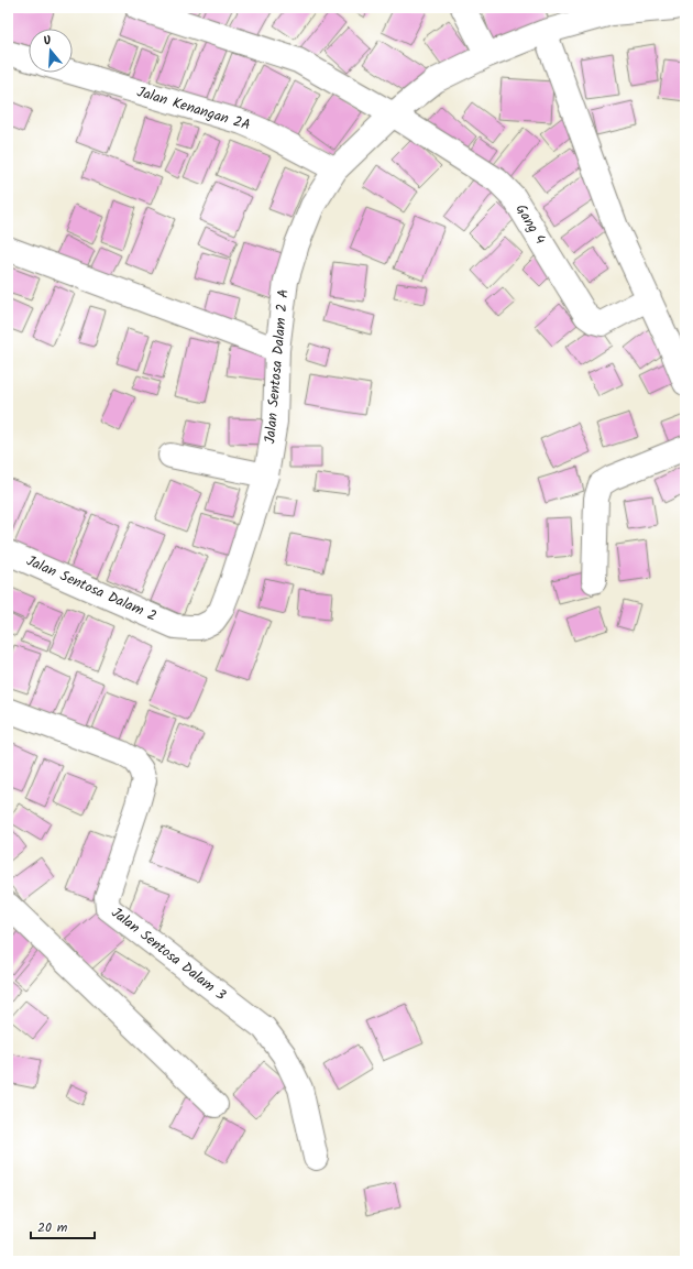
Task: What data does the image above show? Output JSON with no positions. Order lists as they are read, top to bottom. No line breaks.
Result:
{"streets":{"street":["Jalan Kenangan 2A","Gang 4","Jalan Sentosa Dalam 2 A","Jalan Sentosa Dalam 2","Jalan Sentosa Dalam 3"]},"crossings":[["Jalan Kenangan 2A","Jalan Sentosa Dalam 2 A"],["Gang 4","Jalan Sentosa Dalam 2 A"],["Jalan Sentosa Dalam 2 A","Jalan Sentosa Dalam 2"]],"scale_bar":"20 m","north":"top"}
